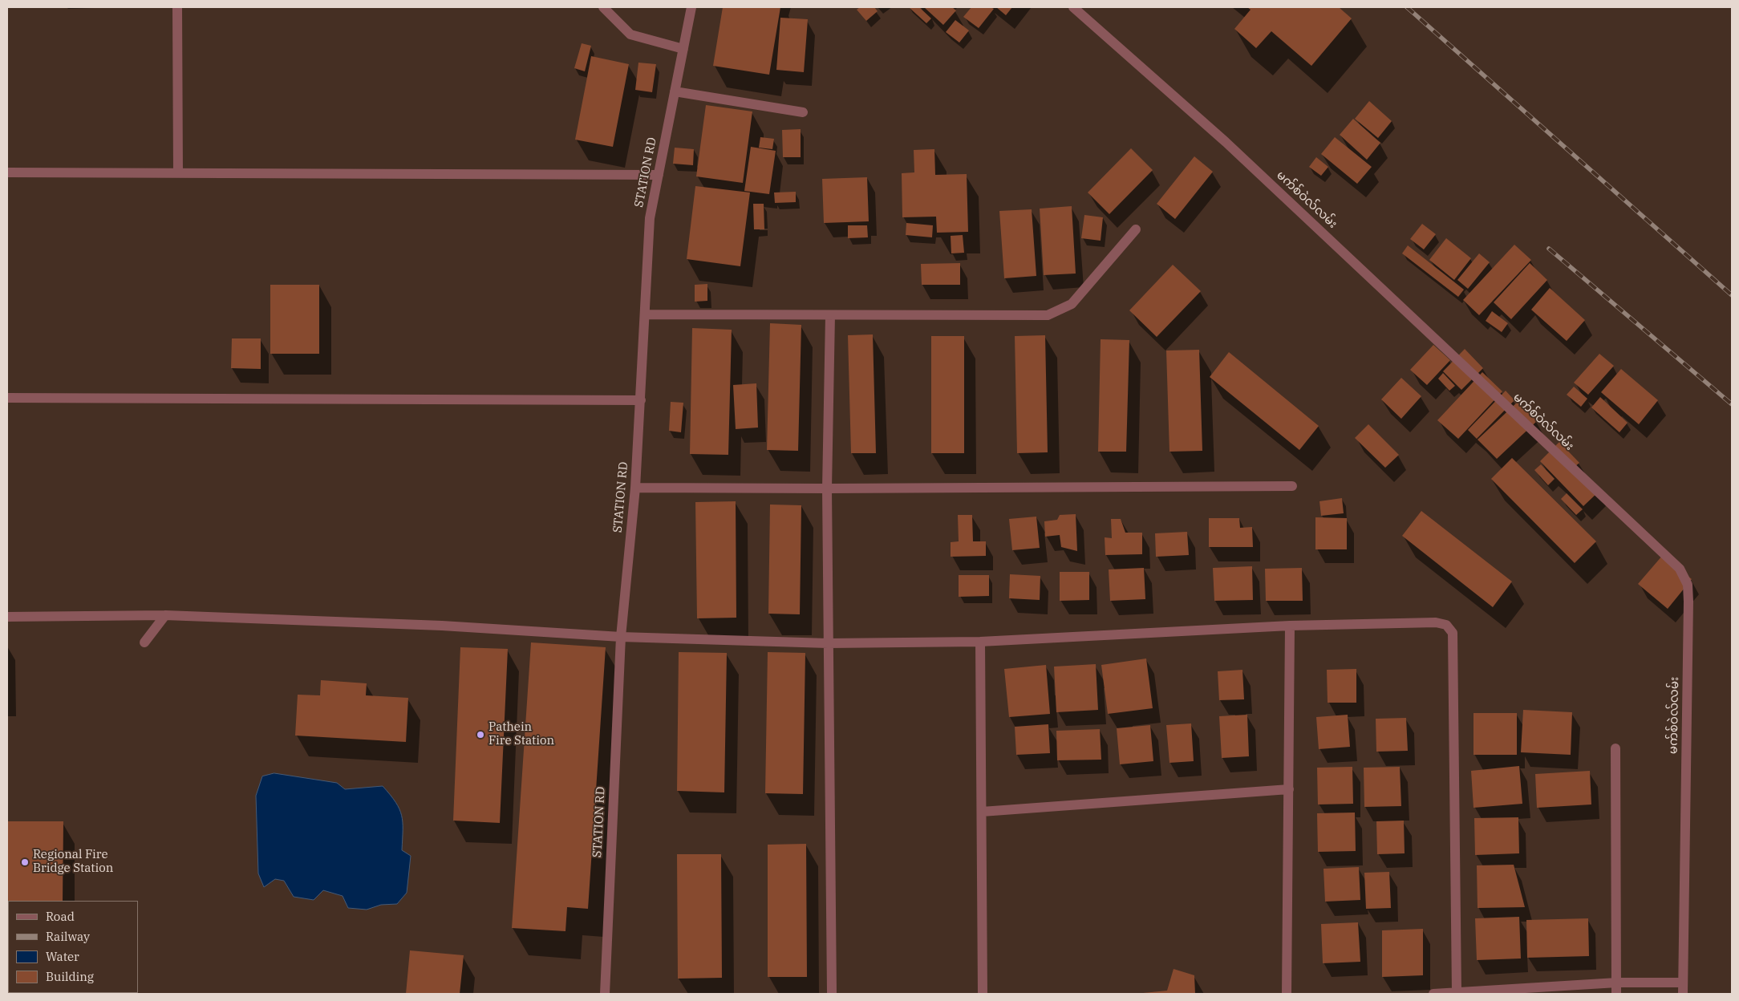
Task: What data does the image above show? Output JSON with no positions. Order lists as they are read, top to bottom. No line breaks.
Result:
{"streets":{"street":["STATION RD","မက်စ်ဝဲလ်လမ်း"]},"places":["Pathein Fire Station","Regional Fire Bridge Station"],"legend":["Road","Railway","Water","Building"]}
